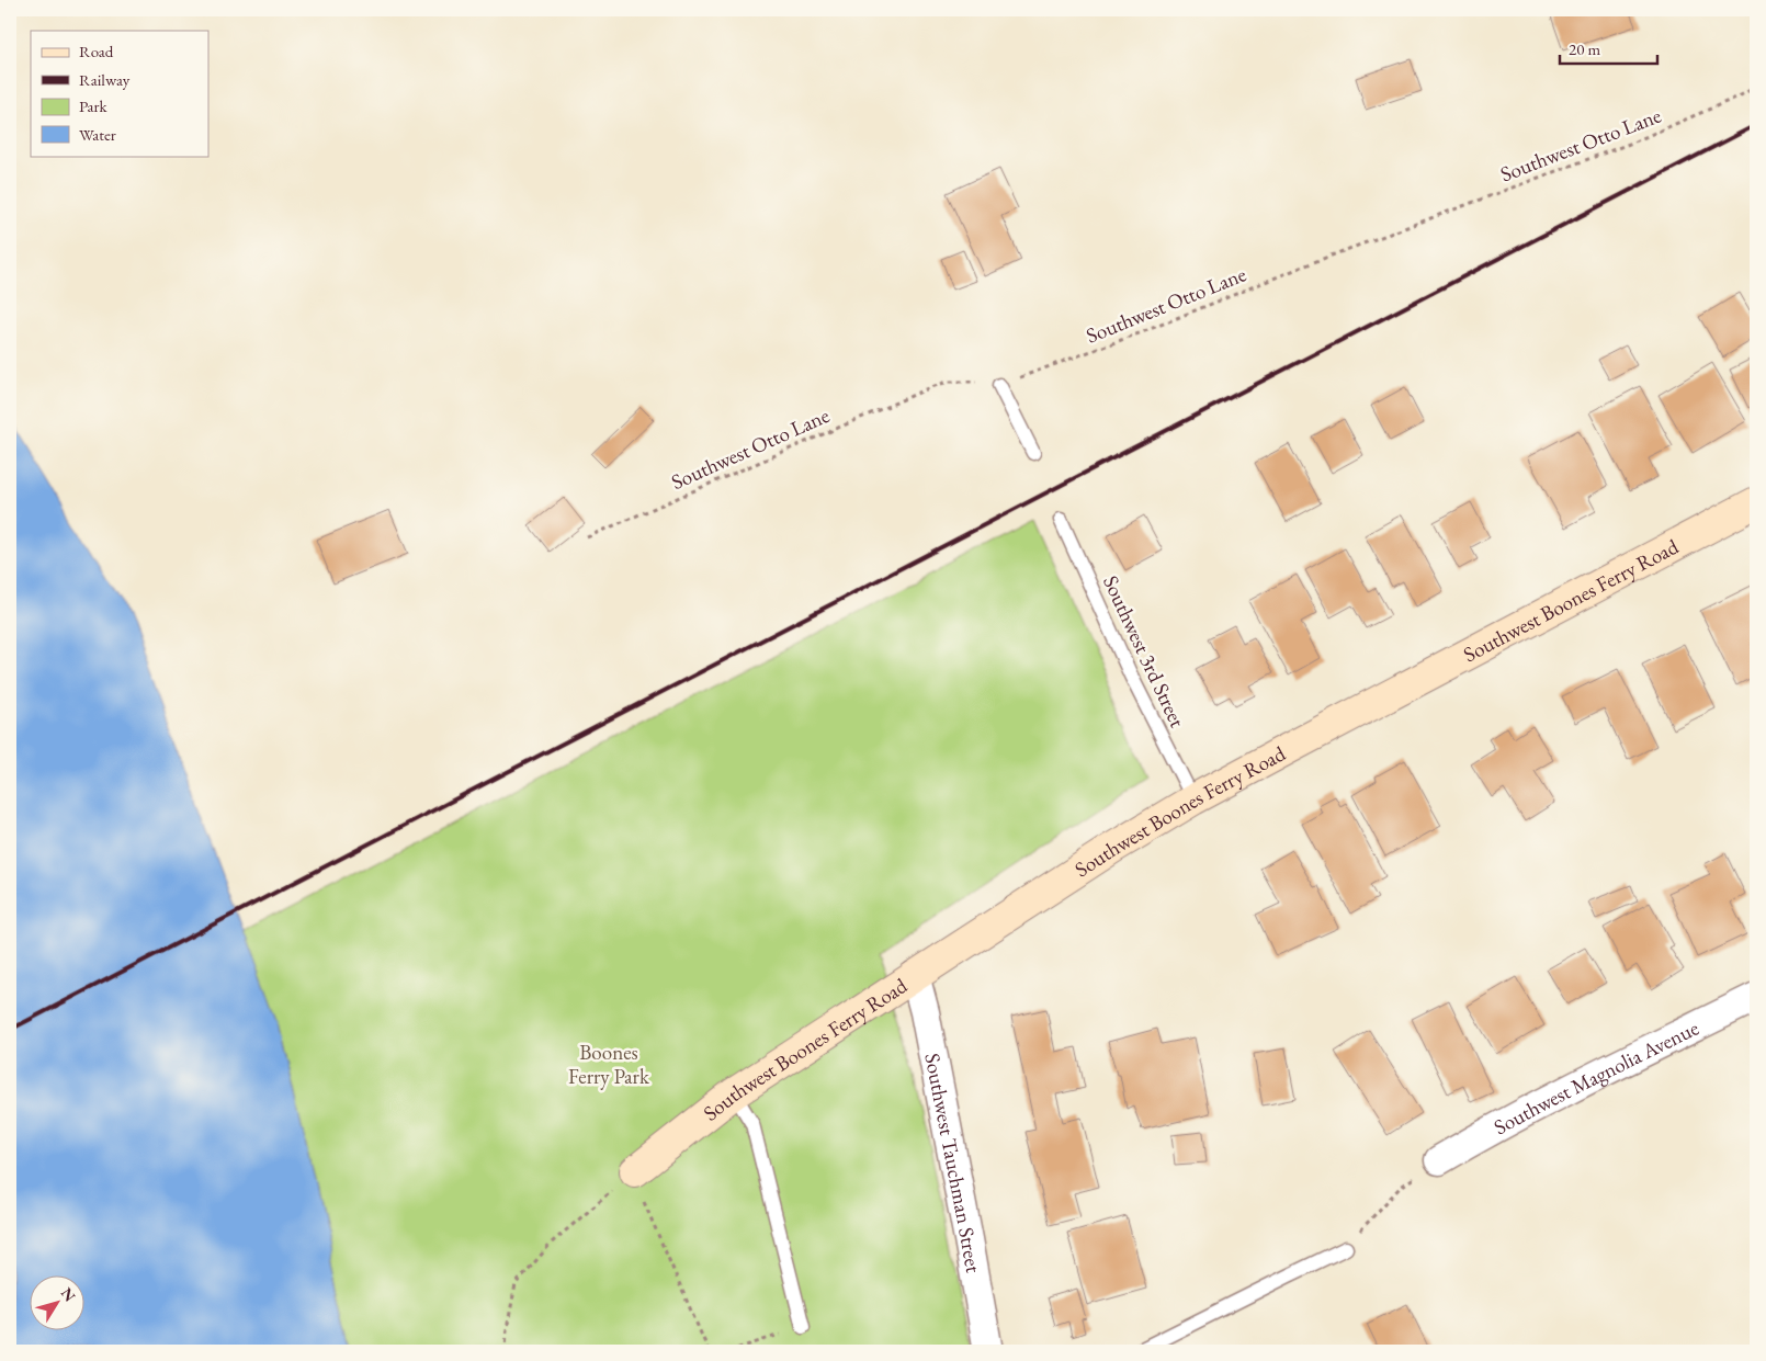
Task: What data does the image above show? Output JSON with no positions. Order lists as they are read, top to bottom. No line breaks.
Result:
{"streets":{"street":["Southwest Boones Ferry Road","Southwest Magnolia Avenue","Southwest Tauchman Street"],"lane":["Southwest 3rd Street"],"path":["Southwest Otto Lane"]},"crossings":[["Southwest Boones Ferry Road","Southwest 3rd Street"],["Southwest Boones Ferry Road","Southwest Tauchman Street"]],"parks":["Boones Ferry Park"],"legend":["Road","Railway","Park","Water"],"scale_bar":"20 m","north":"top right"}
